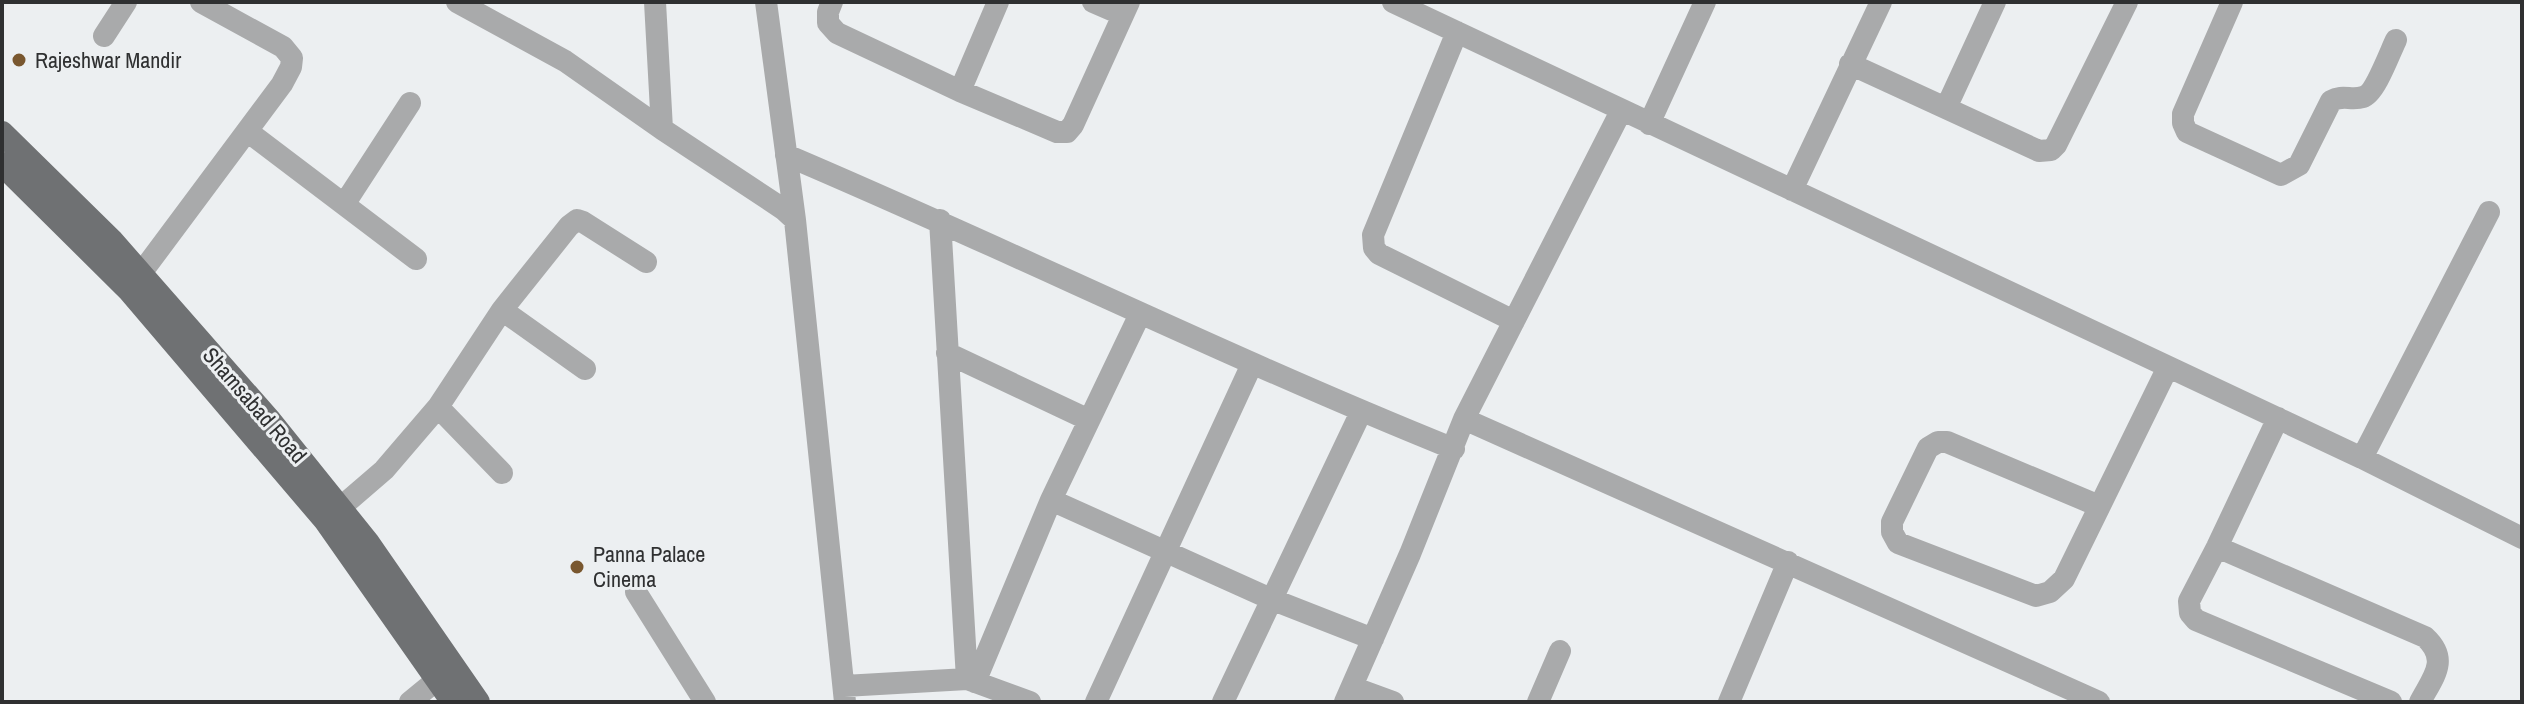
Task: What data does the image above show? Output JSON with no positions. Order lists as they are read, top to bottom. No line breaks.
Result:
{"streets":{"main road":["Shamsabad Road"]},"places":["Rajeshwar Mandir","Panna Palace Cinema"]}
